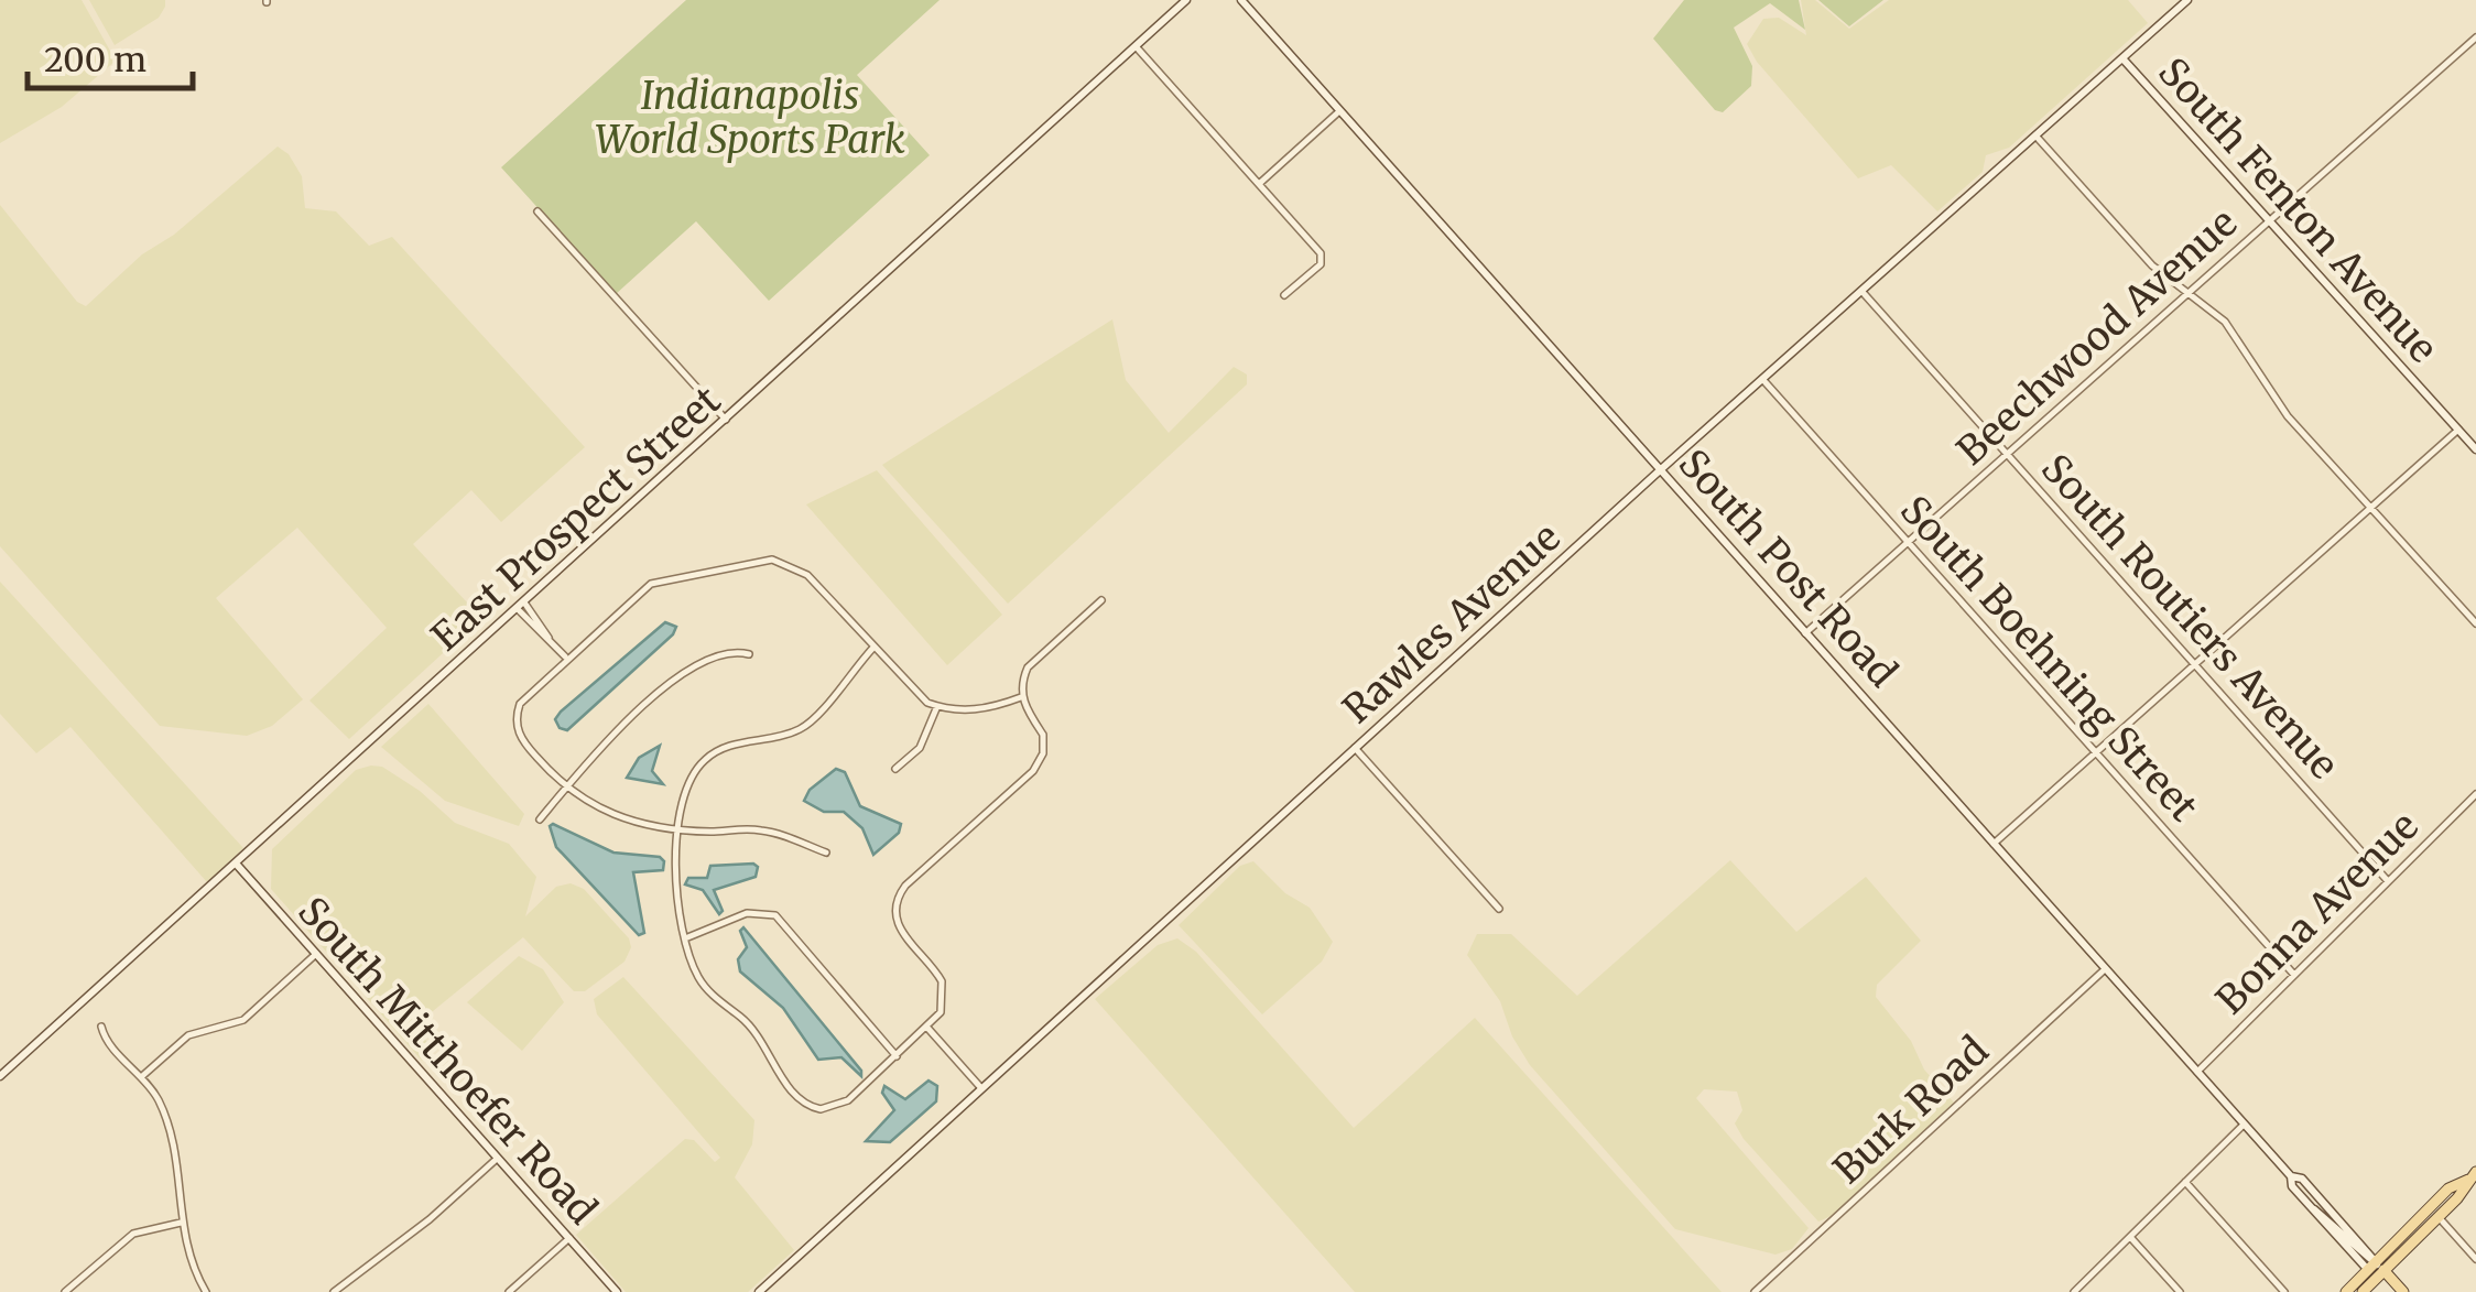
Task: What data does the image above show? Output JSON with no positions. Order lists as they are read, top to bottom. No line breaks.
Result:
{"streets":{"street":["South Fenton Avenue","Beechwood Avenue","East Prospect Street","South Post Road","South Routiers Avenue","Rawles Avenue","South Boehning Street","Bonna Avenue","South Mitthoefer Road","Burk Road"]},"crossings":[["South Fenton Avenue","Beechwood Avenue"],["South Fenton Avenue","Rawles Avenue"],["Beechwood Avenue","South Post Road"],["Beechwood Avenue","South Routiers Avenue"],["Beechwood Avenue","South Boehning Street"],["East Prospect Street","South Mitthoefer Road"],["South Post Road","Rawles Avenue"],["South Post Road","Bonna Avenue"],["South Post Road","Burk Road"],["South Routiers Avenue","Rawles Avenue"],["South Routiers Avenue","Bonna Avenue"],["Rawles Avenue","South Boehning Street"],["South Boehning Street","Bonna Avenue"]],"parks":["Indianapolis World Sports Park"],"scale_bar":"200 m"}
